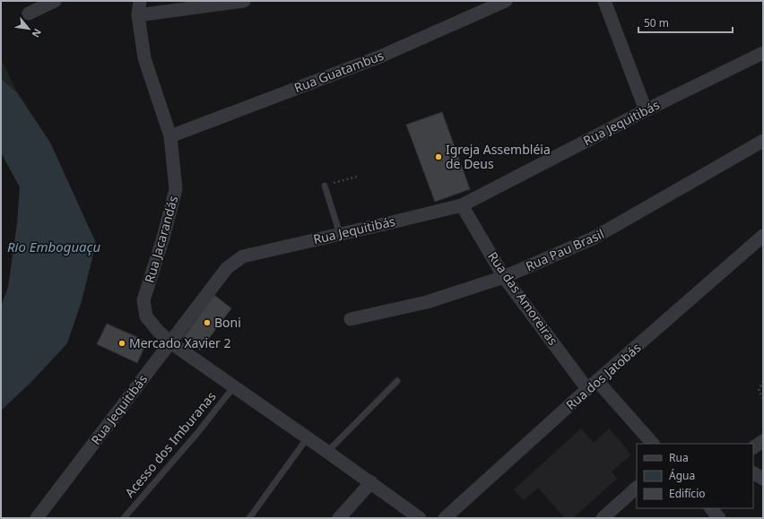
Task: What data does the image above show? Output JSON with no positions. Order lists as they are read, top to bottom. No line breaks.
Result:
{"streets":{"street":["Rua Guatambus","Rua Jequitibás","Rua Jacarandás","Rua Pau Brasil","Rua das Amoreiras","Rua dos Jatobás"],"lane":["Acesso dos Imburanas"]},"crossings":[["Rua Guatambus","Rua Jacarandás"],["Rua Jequitibás","Rua Jacarandás"],["Rua Jequitibás","Rua das Amoreiras"],["Rua Jacarandás","Acesso dos Imburanas"],["Rua Pau Brasil","Rua das Amoreiras"],["Rua das Amoreiras","Rua dos Jatobás"]],"water":["Rio Emboguaçu"],"places":["Igreja Assembléia de Deus","Boni","Mercado Xavier 2"],"legend":["Rua","Água","Edifício"],"scale_bar":"50 m","north":"bottom right"}
